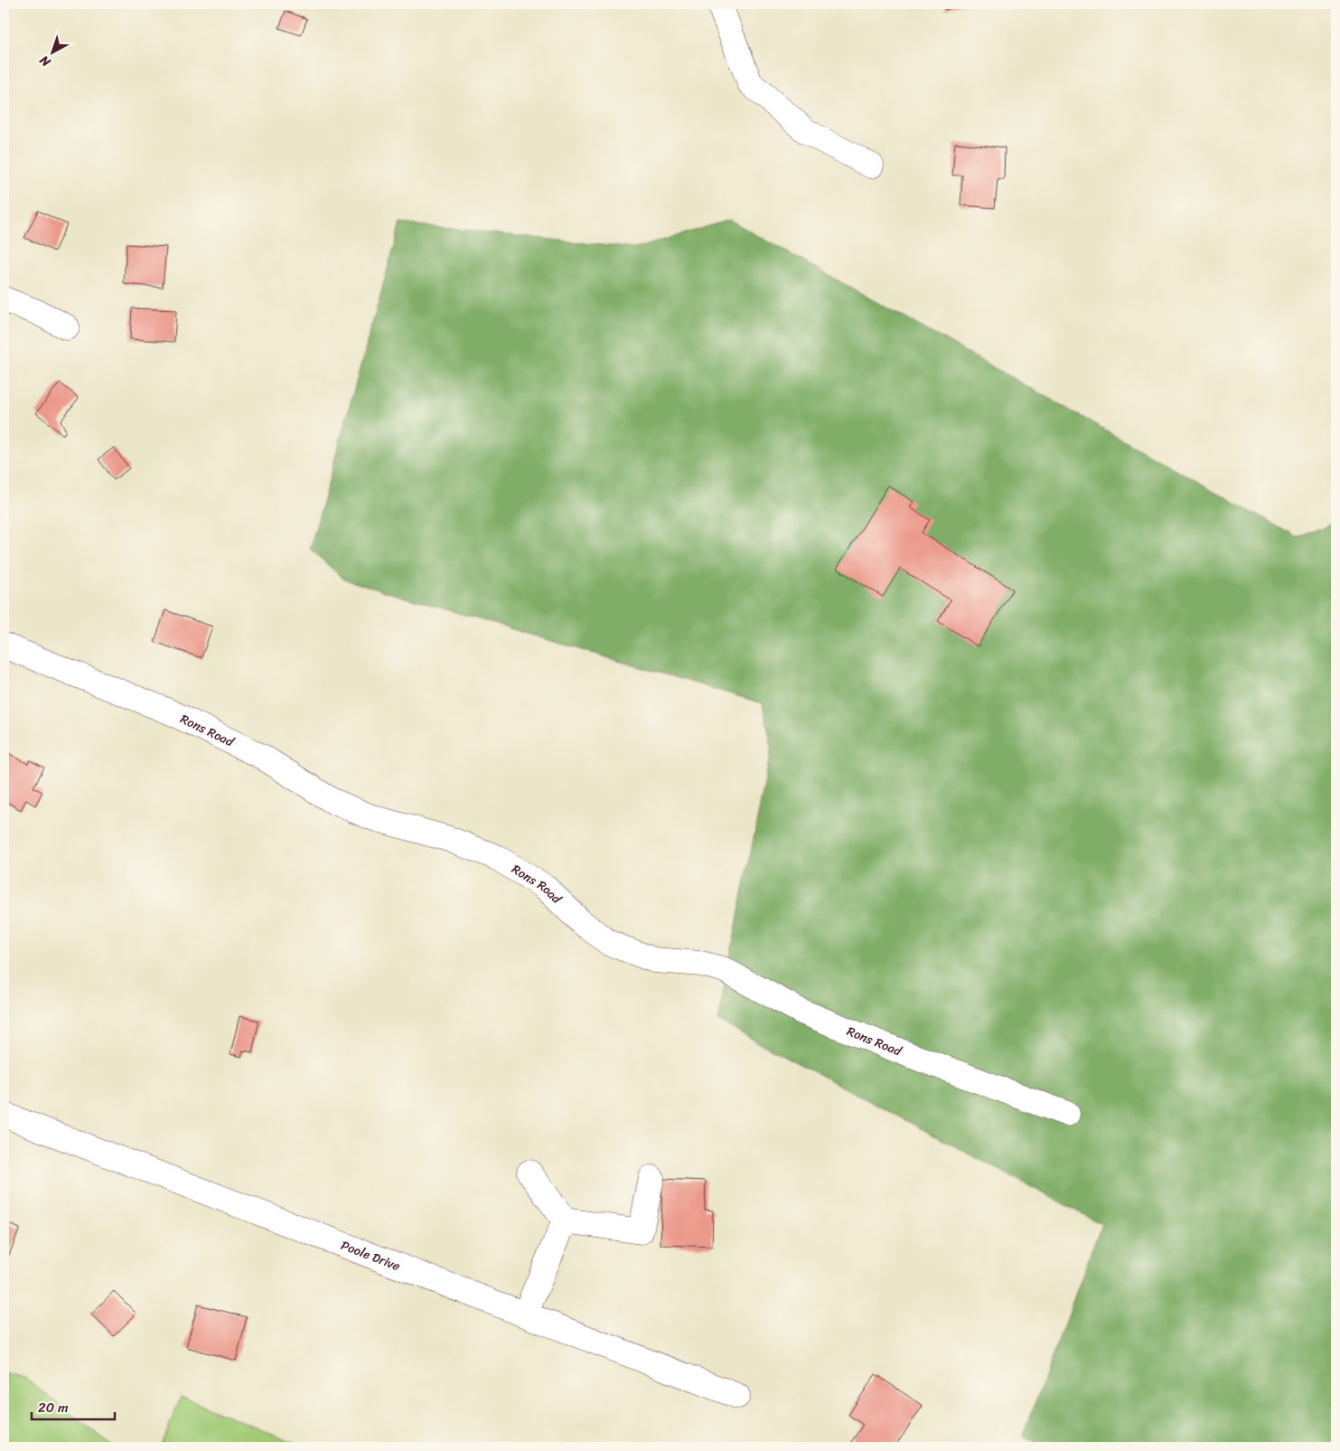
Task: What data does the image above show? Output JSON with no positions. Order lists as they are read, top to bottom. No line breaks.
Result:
{"streets":{"street":["Rons Road","Poole Drive"]},"scale_bar":"20 m","north":"bottom left"}
